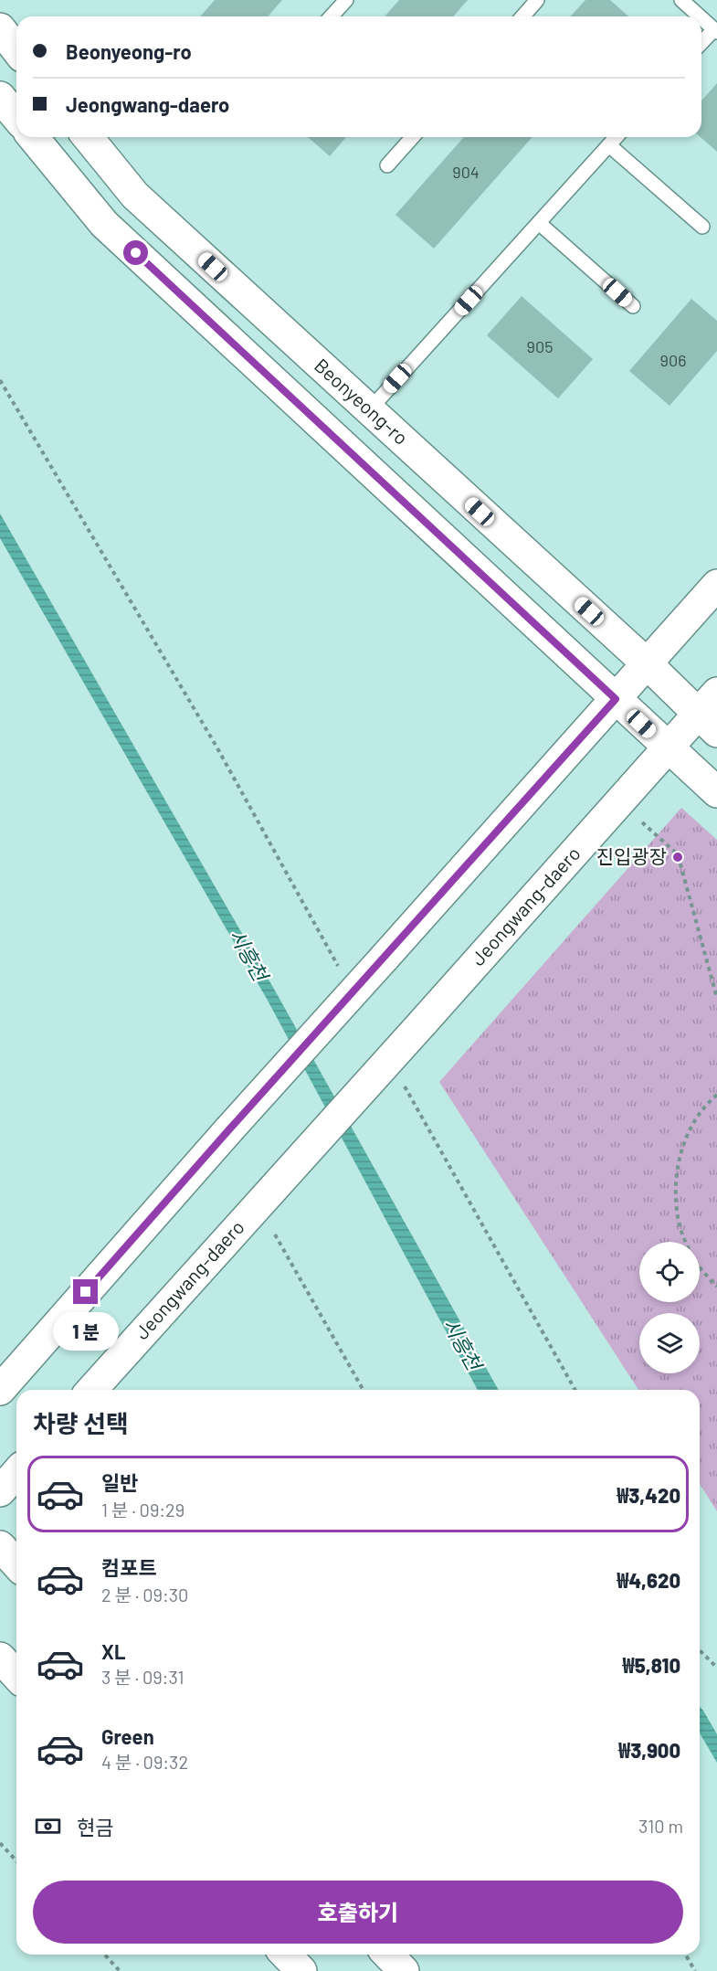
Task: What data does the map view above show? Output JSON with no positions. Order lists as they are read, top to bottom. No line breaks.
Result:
{"streets":{"main road":["Beonyeong-ro","Jeongwang-daero"]},"crossings":[["Beonyeong-ro","Jeongwang-daero"]],"water":["시흥천"],"places":["진입광장"],"house_numbers":["904","905","906"],"page":{"banner":["Beonyeong-ro","Jeongwang-daero"],"bubble":"1 분","heading":"차량 선택","list":[{"name":"일반","note":"1 분 · 09:29","value":"₩3,420"},{"name":"컴포트","note":"2 분 · 09:30","value":"₩4,620"},{"name":"XL","note":"3 분 · 09:31","value":"₩5,810"},{"name":"Green","note":"4 분 · 09:32","value":"₩3,900"}],"pay":["현금","310 m"],"buttons":"호출하기"}}
